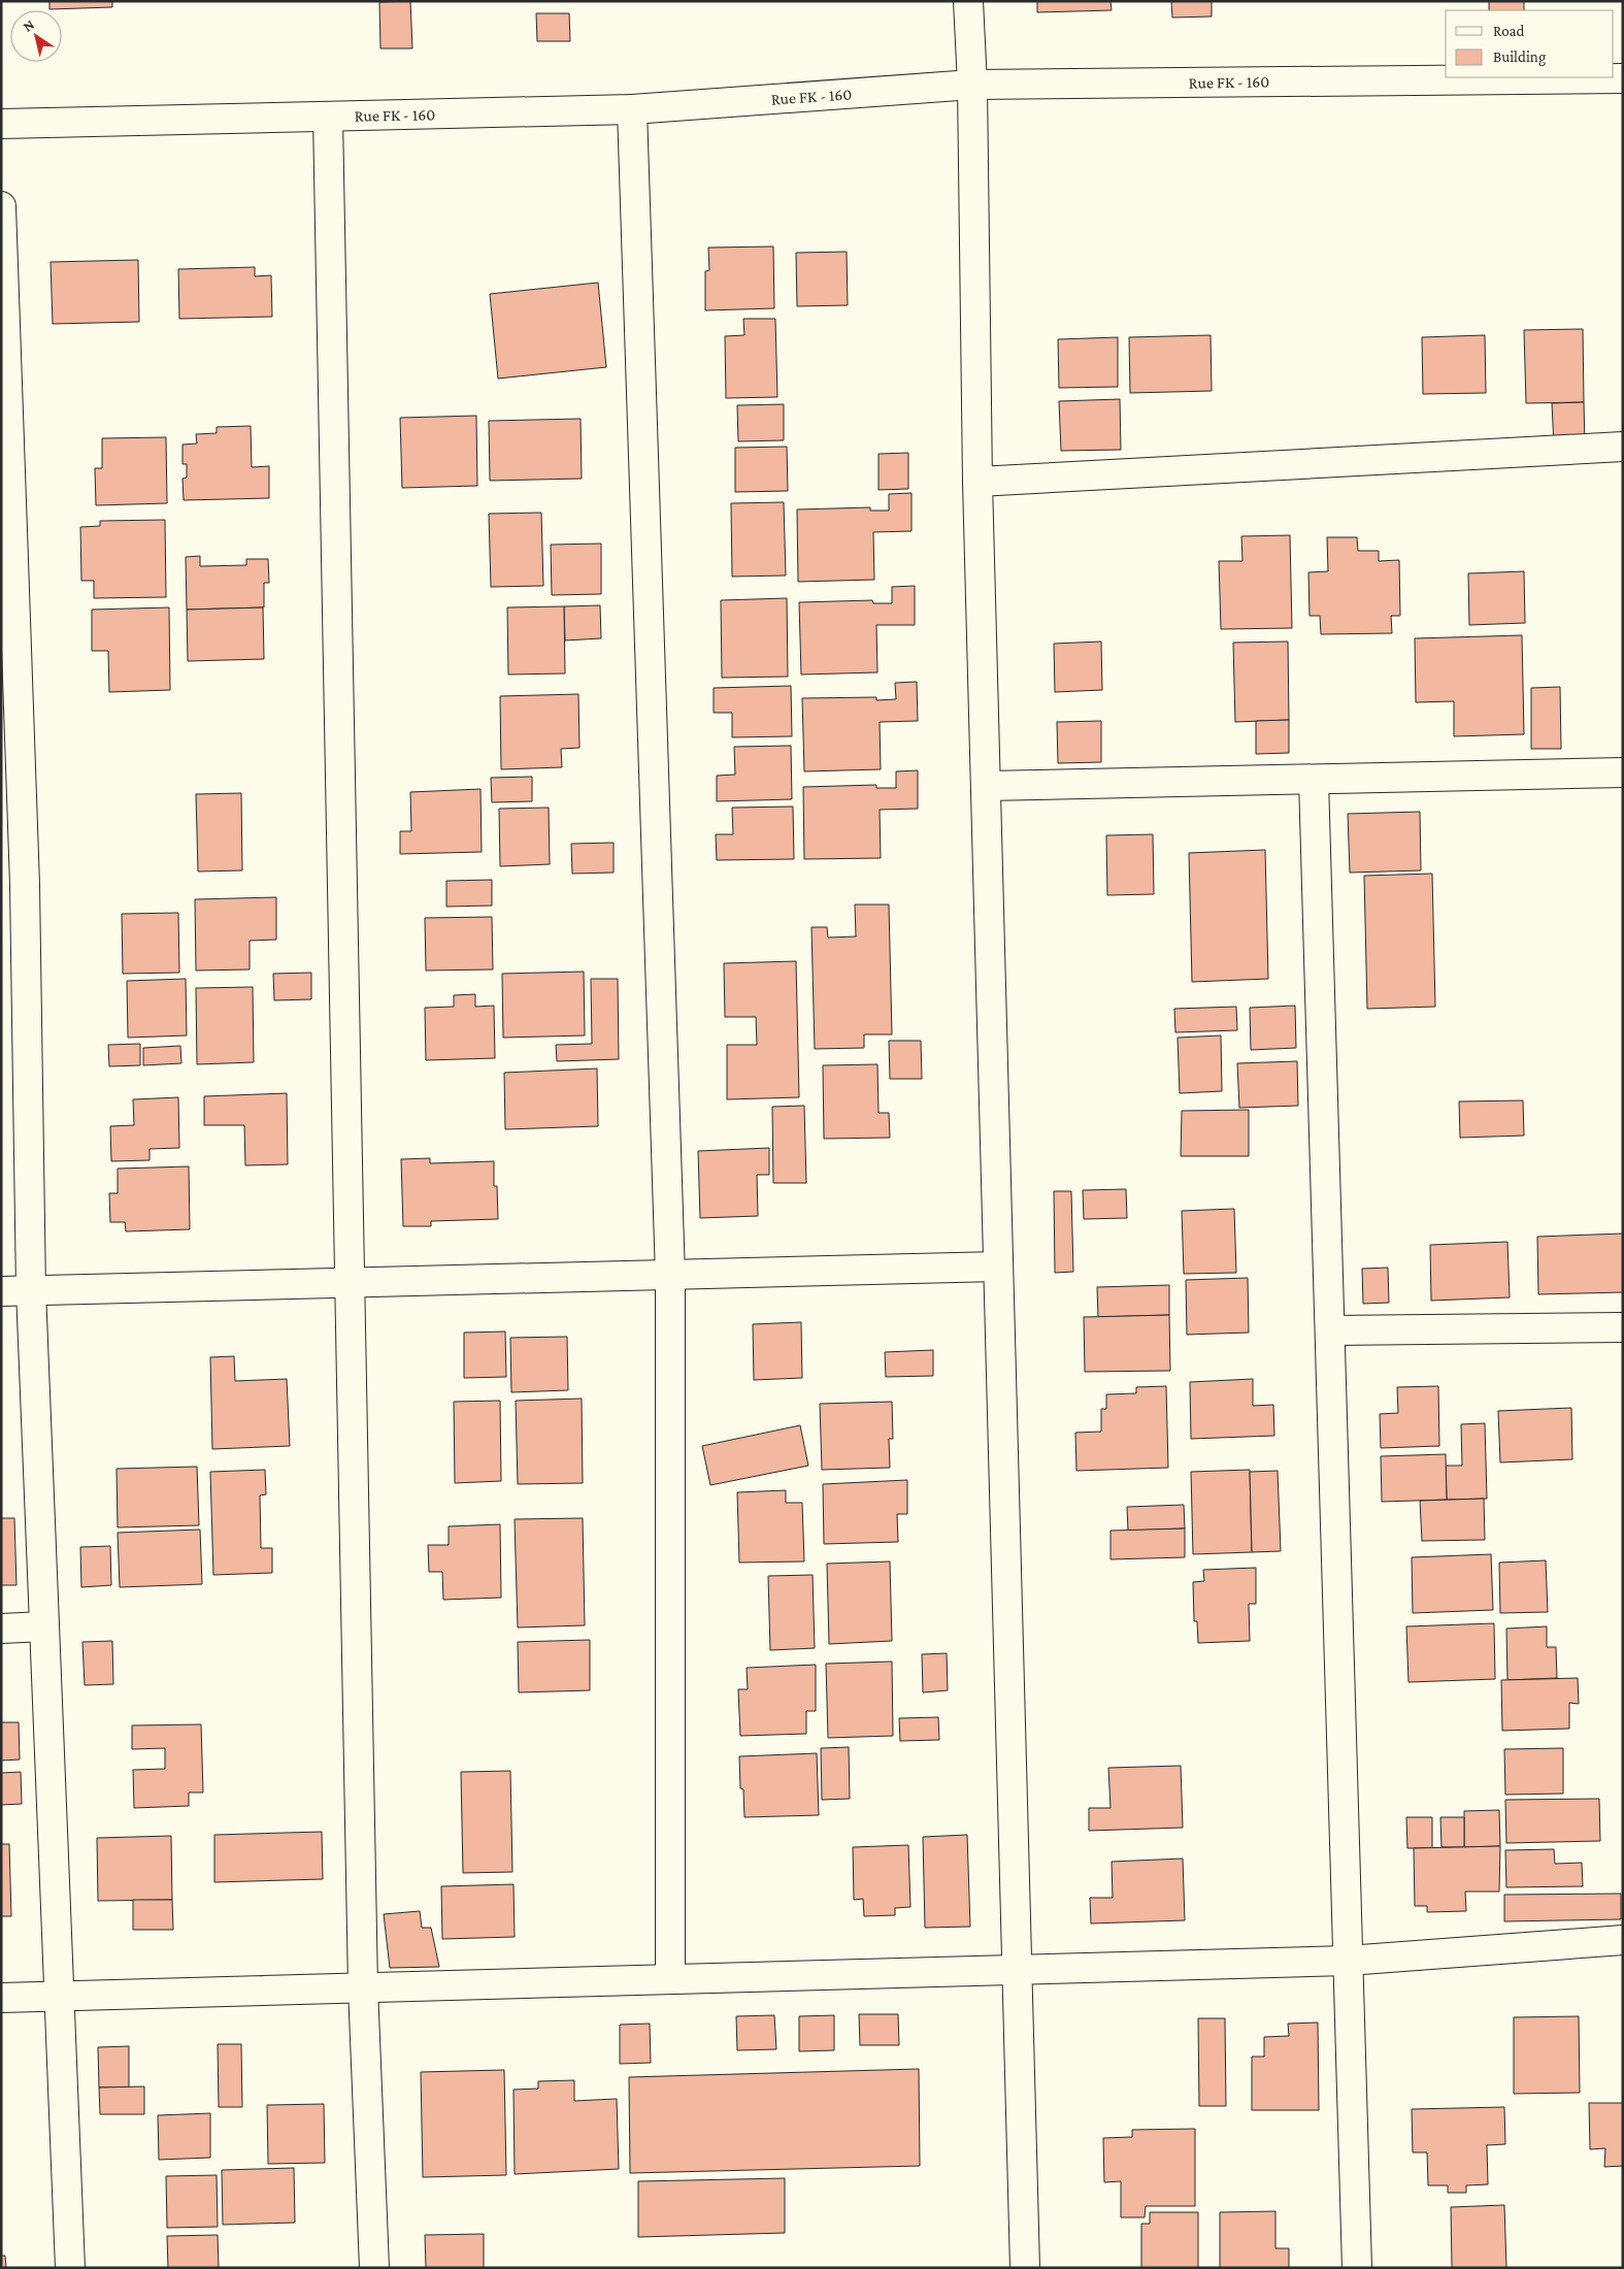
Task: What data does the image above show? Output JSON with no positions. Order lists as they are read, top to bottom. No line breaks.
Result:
{"streets":{"street":["Rue FK - 160"]},"legend":["Road","Building"],"north":"top left"}
